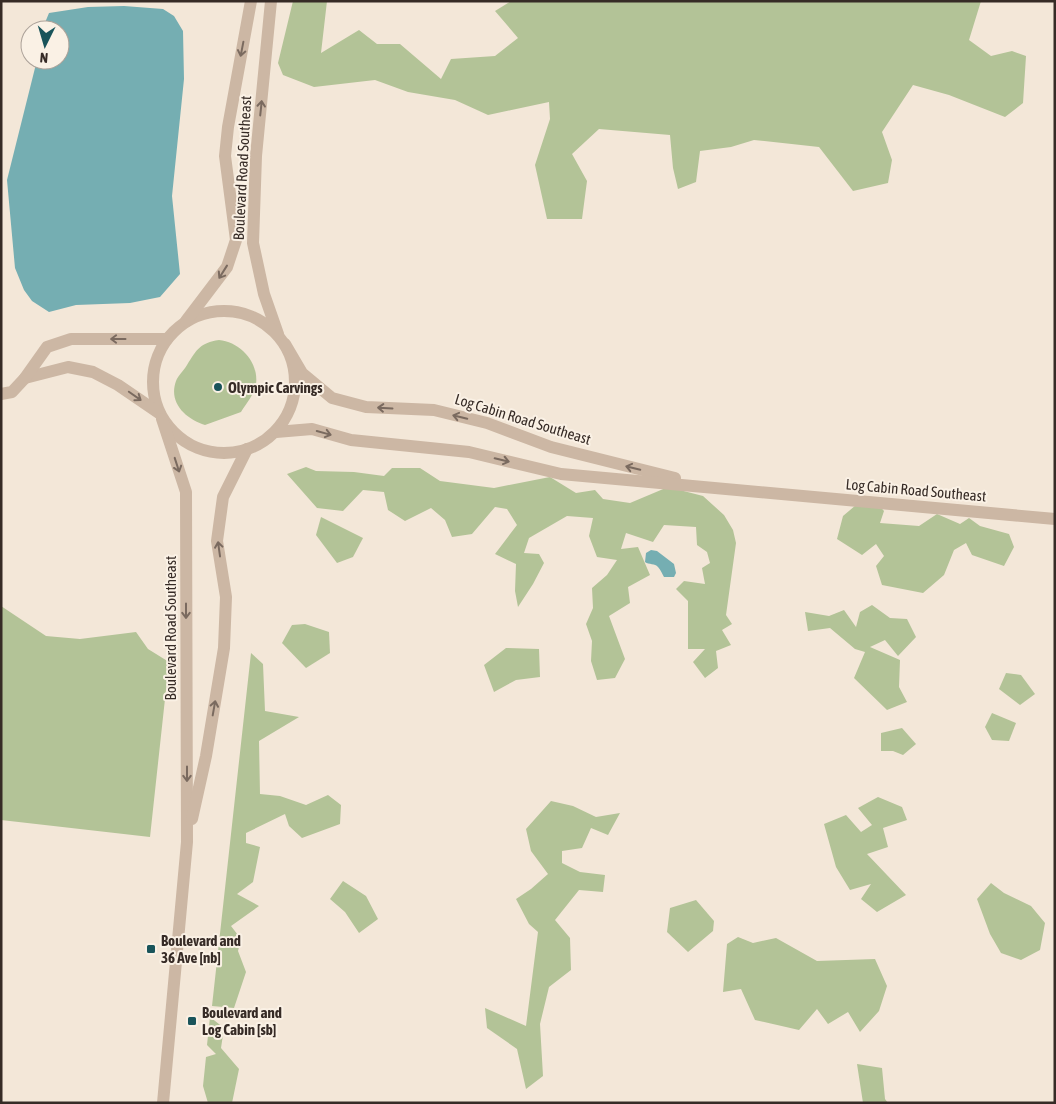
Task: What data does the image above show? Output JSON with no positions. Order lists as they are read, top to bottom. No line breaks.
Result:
{"streets":{"street":["Boulevard Road Southeast","Log Cabin Road Southeast"]},"crossings":[["Boulevard Road Southeast","Log Cabin Road Southeast"]],"places":{"other":["Olympic Carvings"],"transit":["Boulevard and 36 Ave [nb]","Boulevard and Log Cabin [sb]"]},"north":"bottom"}
